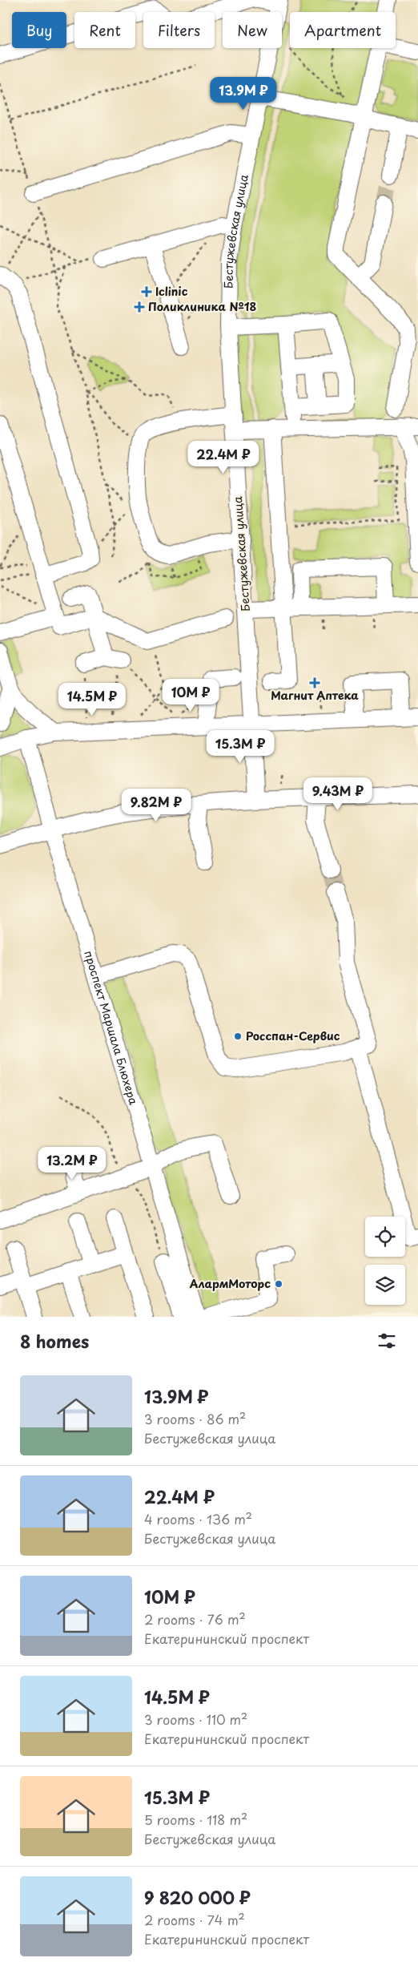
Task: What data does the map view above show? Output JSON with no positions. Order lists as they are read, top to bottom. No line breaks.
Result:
{"streets":{"street":["Бестужевская улица","проспект Маршала Блюхера"]},"places":{"health":["Iclinic","Поликлиника №18","Магнит Аптека"],"other":["Росспан-Сервис","АлармМоторс"]},"page":{"chip":["Buy","Rent","Filters","New","Apartment"],"price":["13.9M ₽","22.4M ₽","10M ₽","14.5M ₽","15.3M ₽","9.43M ₽","9.82M ₽","13.2M ₽"],"heading":"8 homes","list":[{"name":"13.9M ₽","note":"3 rooms · 86 m² · Бестужевская улица"},{"name":"22.4M ₽","note":"4 rooms · 136 m² · Бестужевская улица"},{"name":"10M ₽","note":"2 rooms · 76 m² · Екатерининский проспект"},{"name":"14.5M ₽","note":"3 rooms · 110 m² · Екатерининский проспект"},{"name":"15.3M ₽","note":"5 rooms · 118 m² · Бестужевская улица"},{"name":"9 820 000 ₽","note":"2 rooms · 74 m² · Екатерининский проспект"}]}}
